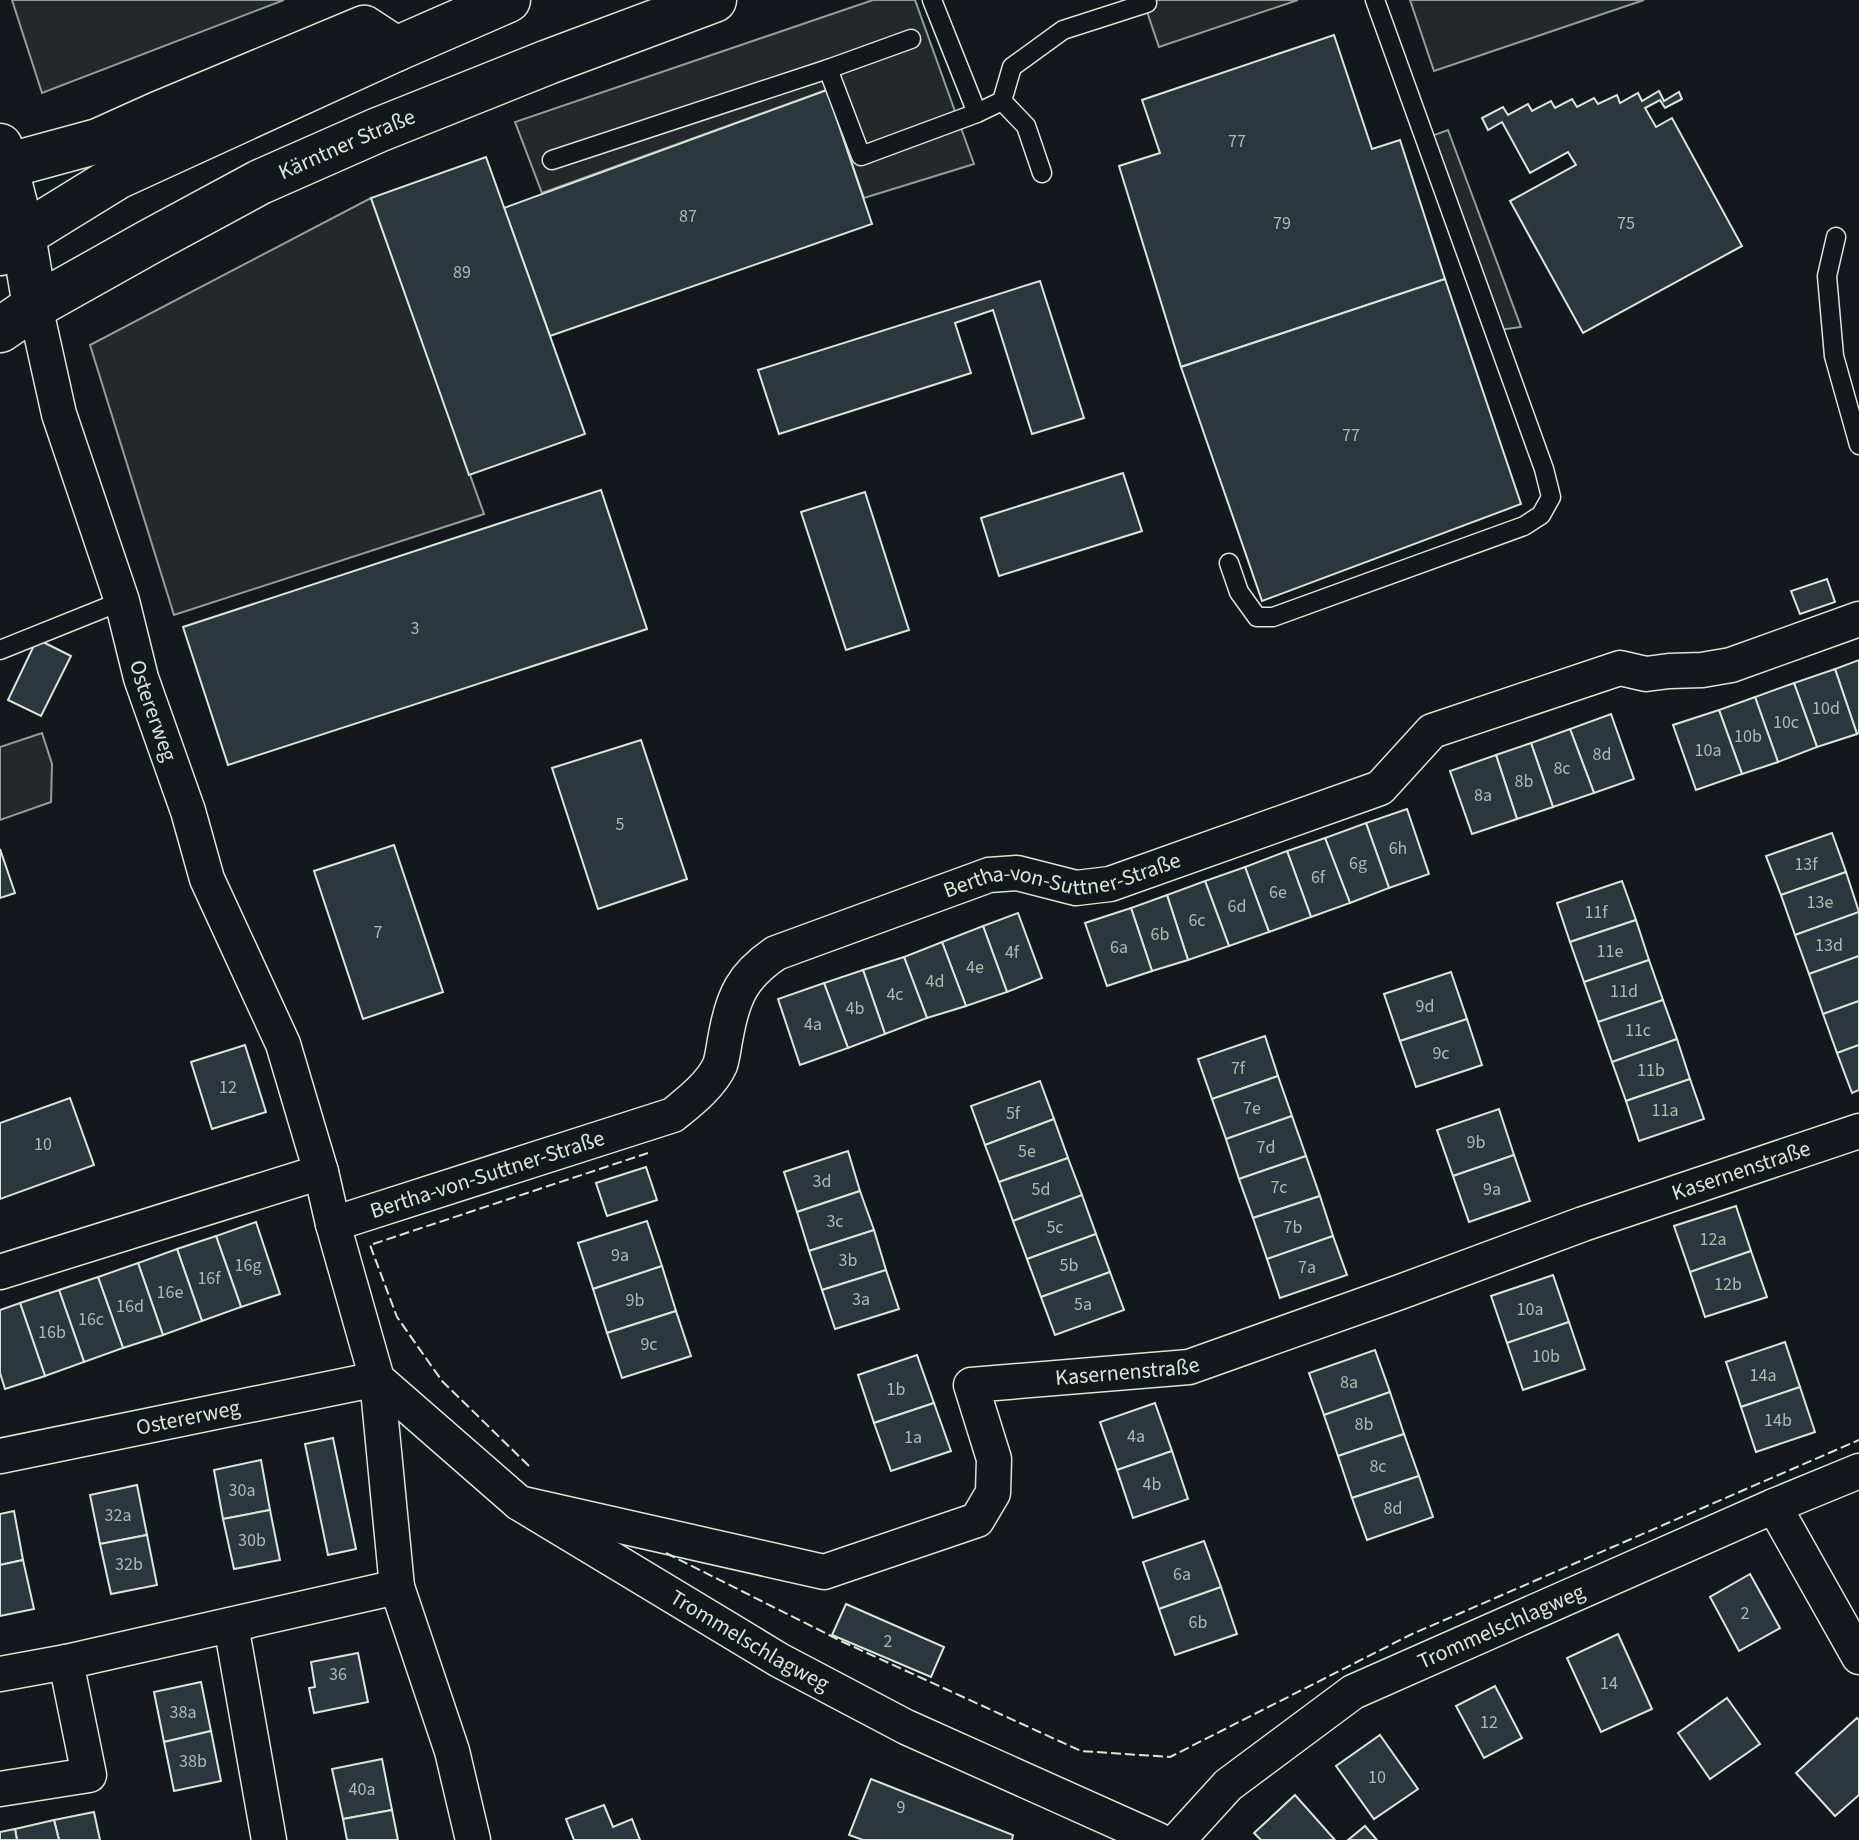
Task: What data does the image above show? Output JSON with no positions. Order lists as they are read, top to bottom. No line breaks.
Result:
{"streets":{"main road":["Kärntner Straße","Ostererweg"],"street":["Bertha-von-Suttner-Straße","Kasernenstraße","Trommelschlagweg"]},"crossings":[["Kärntner Straße","Ostererweg"],["Ostererweg","Bertha-von-Suttner-Straße"],["Ostererweg","Trommelschlagweg"],["Kasernenstraße","Trommelschlagweg"]],"house_numbers":["77","87","79","75","89","77","3","10d","10c","10b","10a","8d","8c","8b","8a","5","6h","6g","13f","6f","6e","13e","6d","11f","6c","7","6b","13d","6a","11e","4f","4e","4d","11d","4c","9d","4b","4a","11c","9c","7f","11b","12","7e","11a","5f","9b","10","7d","5e","3d","7c","5d","9a","3c","5c","7b","12a","9a","3b","16g","5b","7a","16f","12b","16e","3a","9b","5a","16d","10a","16c","16b","9c","10b","14a","8a","1b","14b","8b","4a","1a","8c","4b","30a","8d","32a","30b","32b","6a","2","6b","2","36","14","38a","12","38b","10","40a","9"]}
